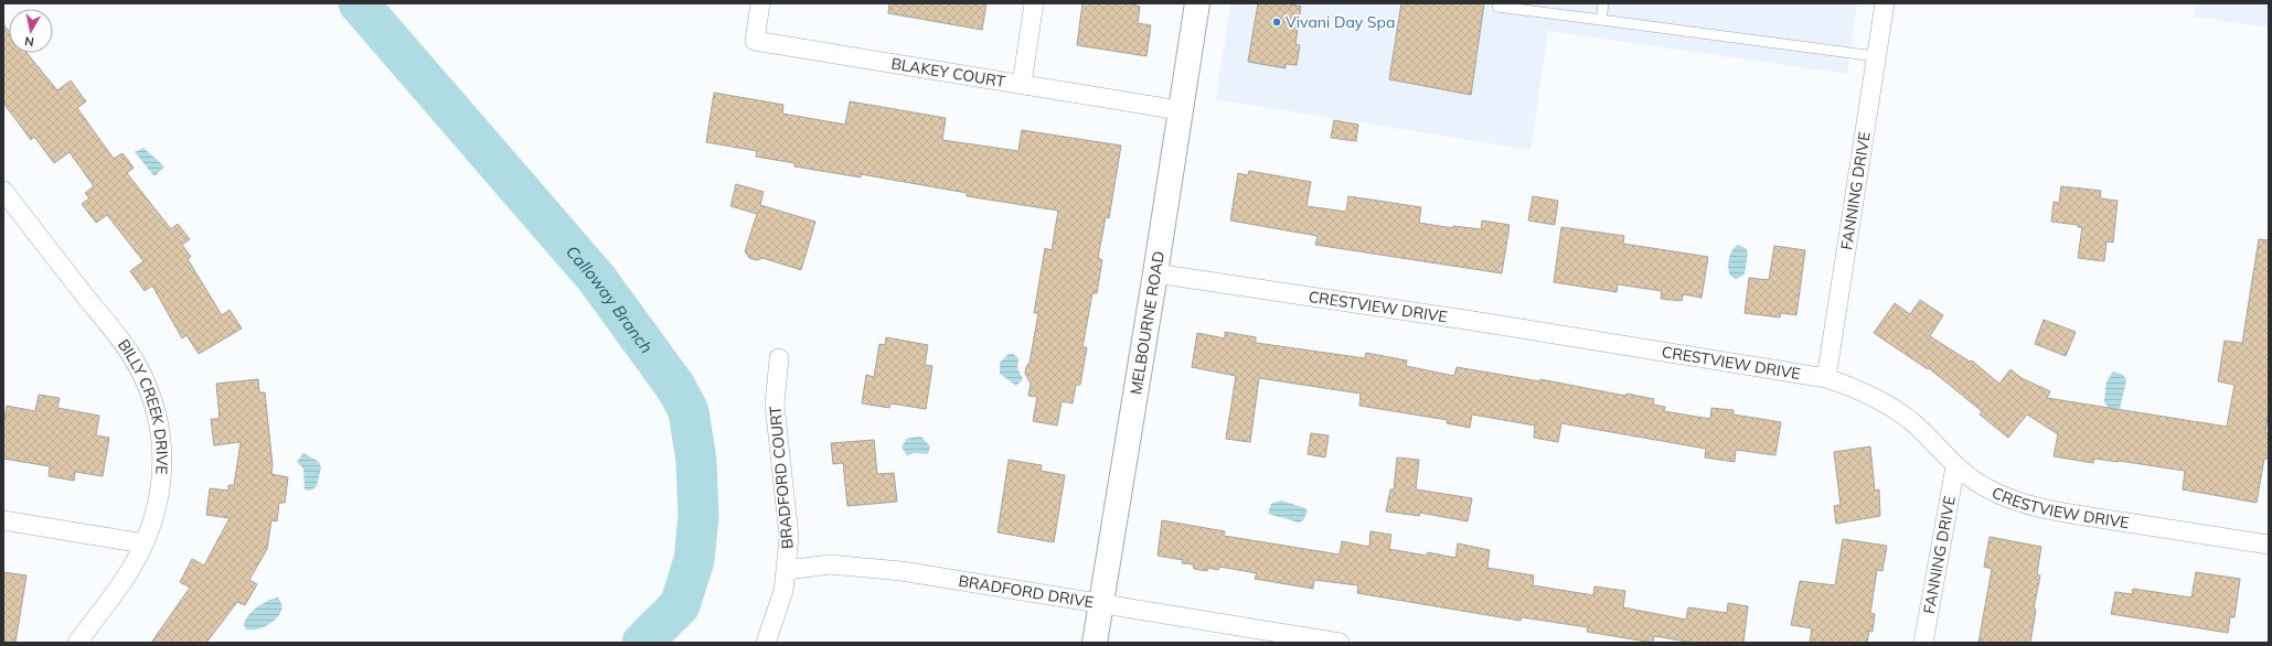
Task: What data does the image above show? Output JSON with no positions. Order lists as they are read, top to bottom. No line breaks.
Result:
{"streets":{"street":["BLAKEY COURT","FANNING DRIVE","CRESTVIEW DRIVE","MELBOURNE ROAD","BILLY CREEK DRIVE","BRADFORD COURT","BRADFORD DRIVE"]},"crossings":[["BLAKEY COURT","MELBOURNE ROAD"],["FANNING DRIVE","CRESTVIEW DRIVE"],["CRESTVIEW DRIVE","MELBOURNE ROAD"],["MELBOURNE ROAD","BRADFORD DRIVE"],["BRADFORD COURT","BRADFORD DRIVE"]],"water":["Calloway Branch"],"places":["Vivani Day Spa"],"north":"bottom"}
